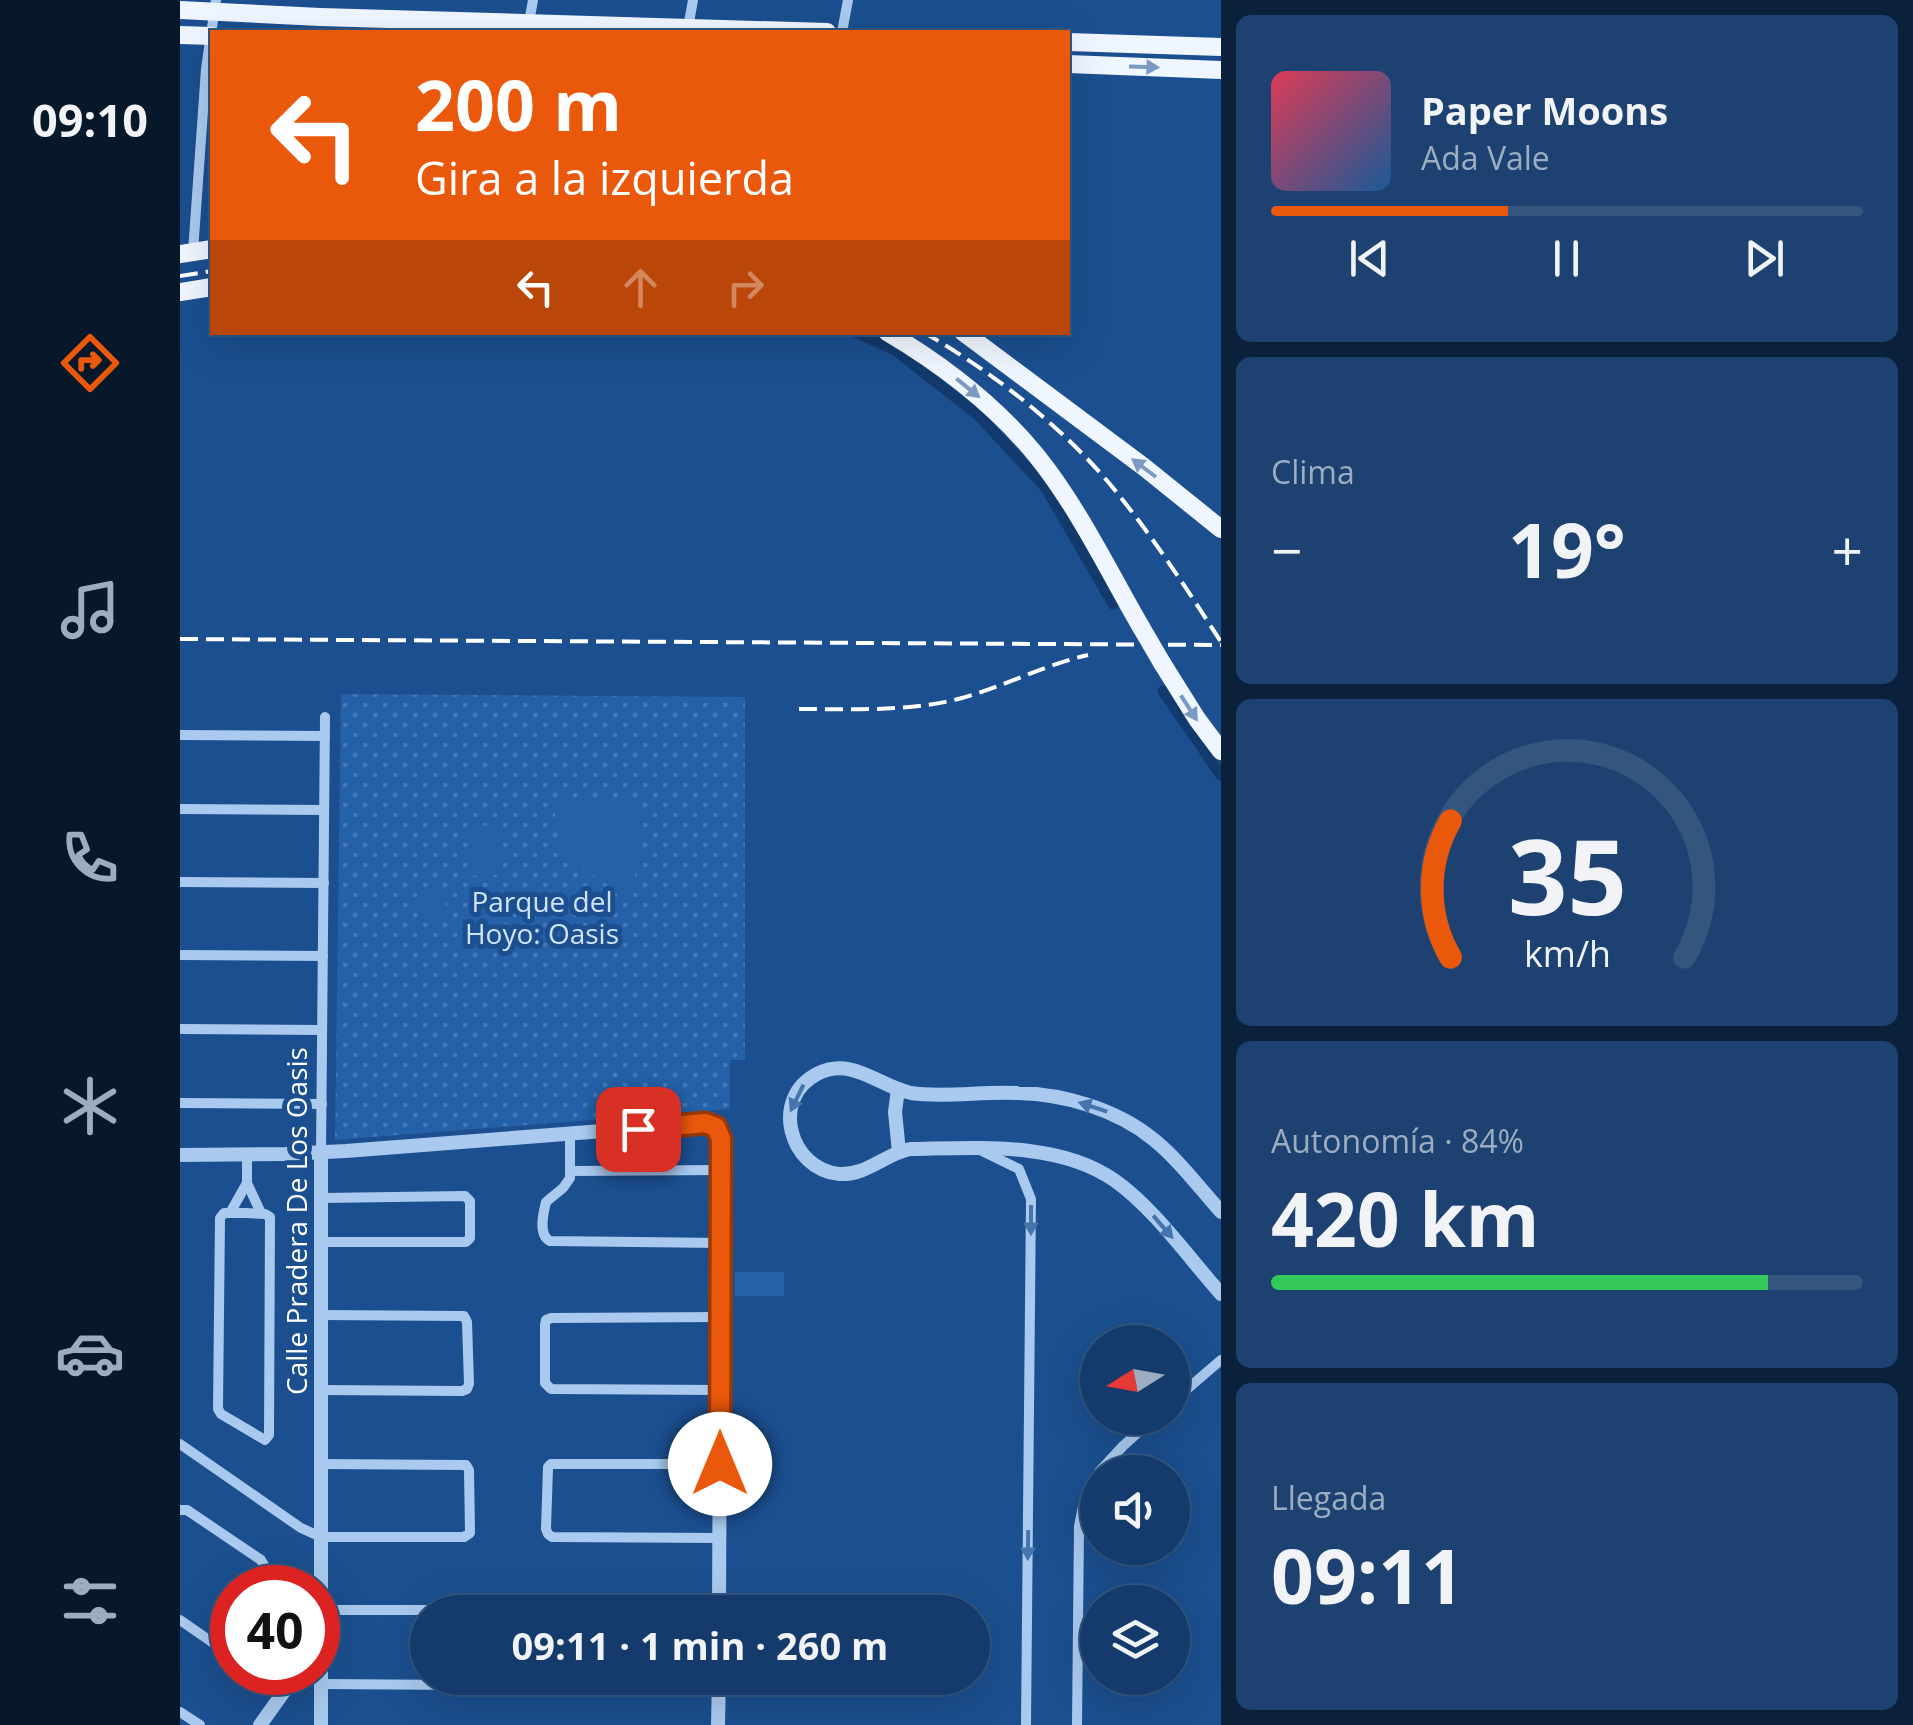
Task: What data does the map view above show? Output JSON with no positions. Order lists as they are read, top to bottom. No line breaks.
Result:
{"streets":{"street":["Calle Pradera De Los Oasis"]},"parks":["Parque del Hoyo: Oasis"],"north":"left","page":{"tabs":"09:10","turn":["200 m","Gira a la izquierda"],"song":["Paper Moons","Ada Vale"],"tile":["Clima",["Autonomía · 84%","420 km"],["Llegada","09:11"]],"heat":["−","19°","+"],"limit":"40","trip":"09:11 · 1 min · 260 m","gauge":["35","km/h"]}}
